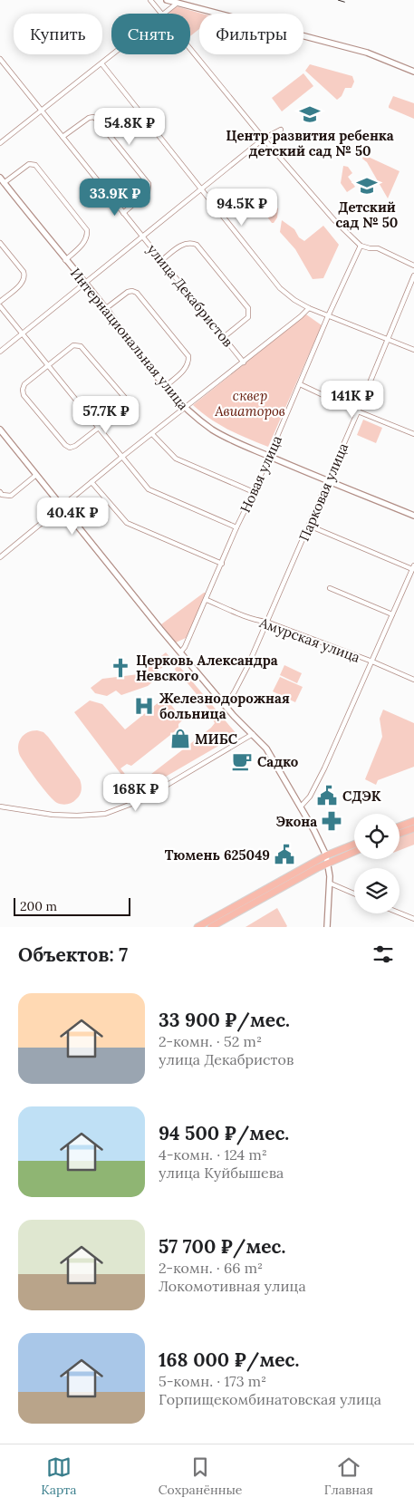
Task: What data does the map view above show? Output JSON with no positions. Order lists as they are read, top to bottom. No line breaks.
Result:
{"streets":{"street":["улица Декабристов","Интернациональная улица","Новая улица","Парковая улица","Амурская улица"]},"crossings":[["Интернациональная улица","Новая улица"],["Интернациональная улица","Парковая улица"],["Новая улица","Амурская улица"],["Парковая улица","Амурская улица"]],"parks":["сквер Авиаторов"],"places":{"school or university":["Центр развития ребенка детский сад № 50","Детский сад № 50"],"church":["Церковь Александра Невского"],"hospital":["Железнодорожная больница"],"shop":["МИБС"],"cafe":["Садко"],"public building":["СДЭК","Тюмень 625049"],"pharmacy":["Экона"]},"scale_bar":"200 m","page":{"chip":["Купить","Снять","Фильтры"],"price":["54.8K ₽","33.9K ₽","94.5K ₽","141K ₽","57.7K ₽","40.4K ₽","168K ₽"],"scale":"200 m","heading":"Объектов: 7","list":[{"name":"33 900 ₽/мес.","note":"2-комн. · 52 m² · улица Декабристов"},{"name":"94 500 ₽/мес.","note":"4-комн. · 124 m² · улица Куйбышева"},{"name":"57 700 ₽/мес.","note":"2-комн. · 66 m² · Локомотивная улица"},{"name":"168 000 ₽/мес.","note":"5-комн. · 173 m² · Горпищекомбинатовская улица"}],"tabs":["Карта","Сохранённые","Главная"]}}
